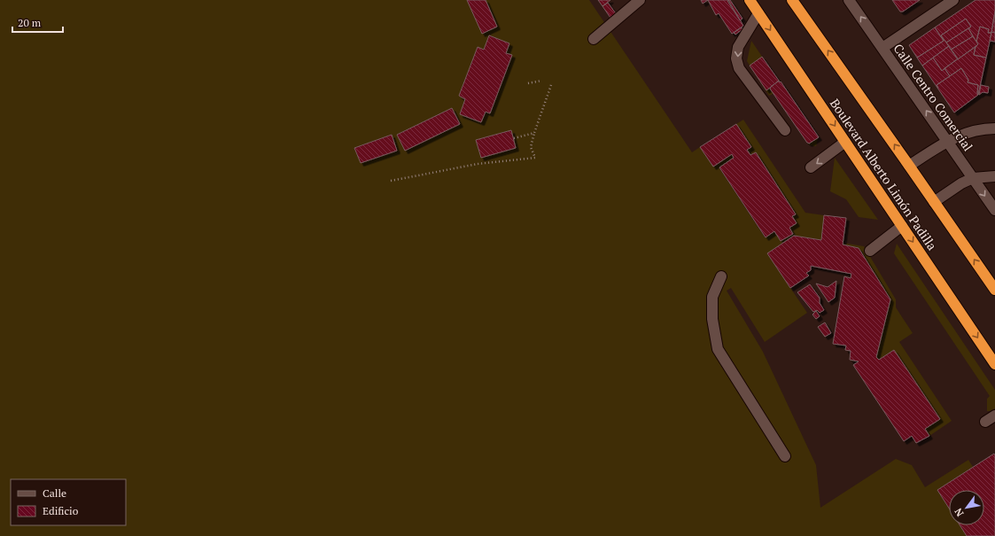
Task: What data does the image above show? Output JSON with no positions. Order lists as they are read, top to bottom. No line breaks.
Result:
{"streets":{"highway":["Boulevard Alberto Limón Padilla"],"street":["Calle Centro Comercial"]},"legend":["Calle","Edificio"],"scale_bar":"20 m","north":"bottom left"}
